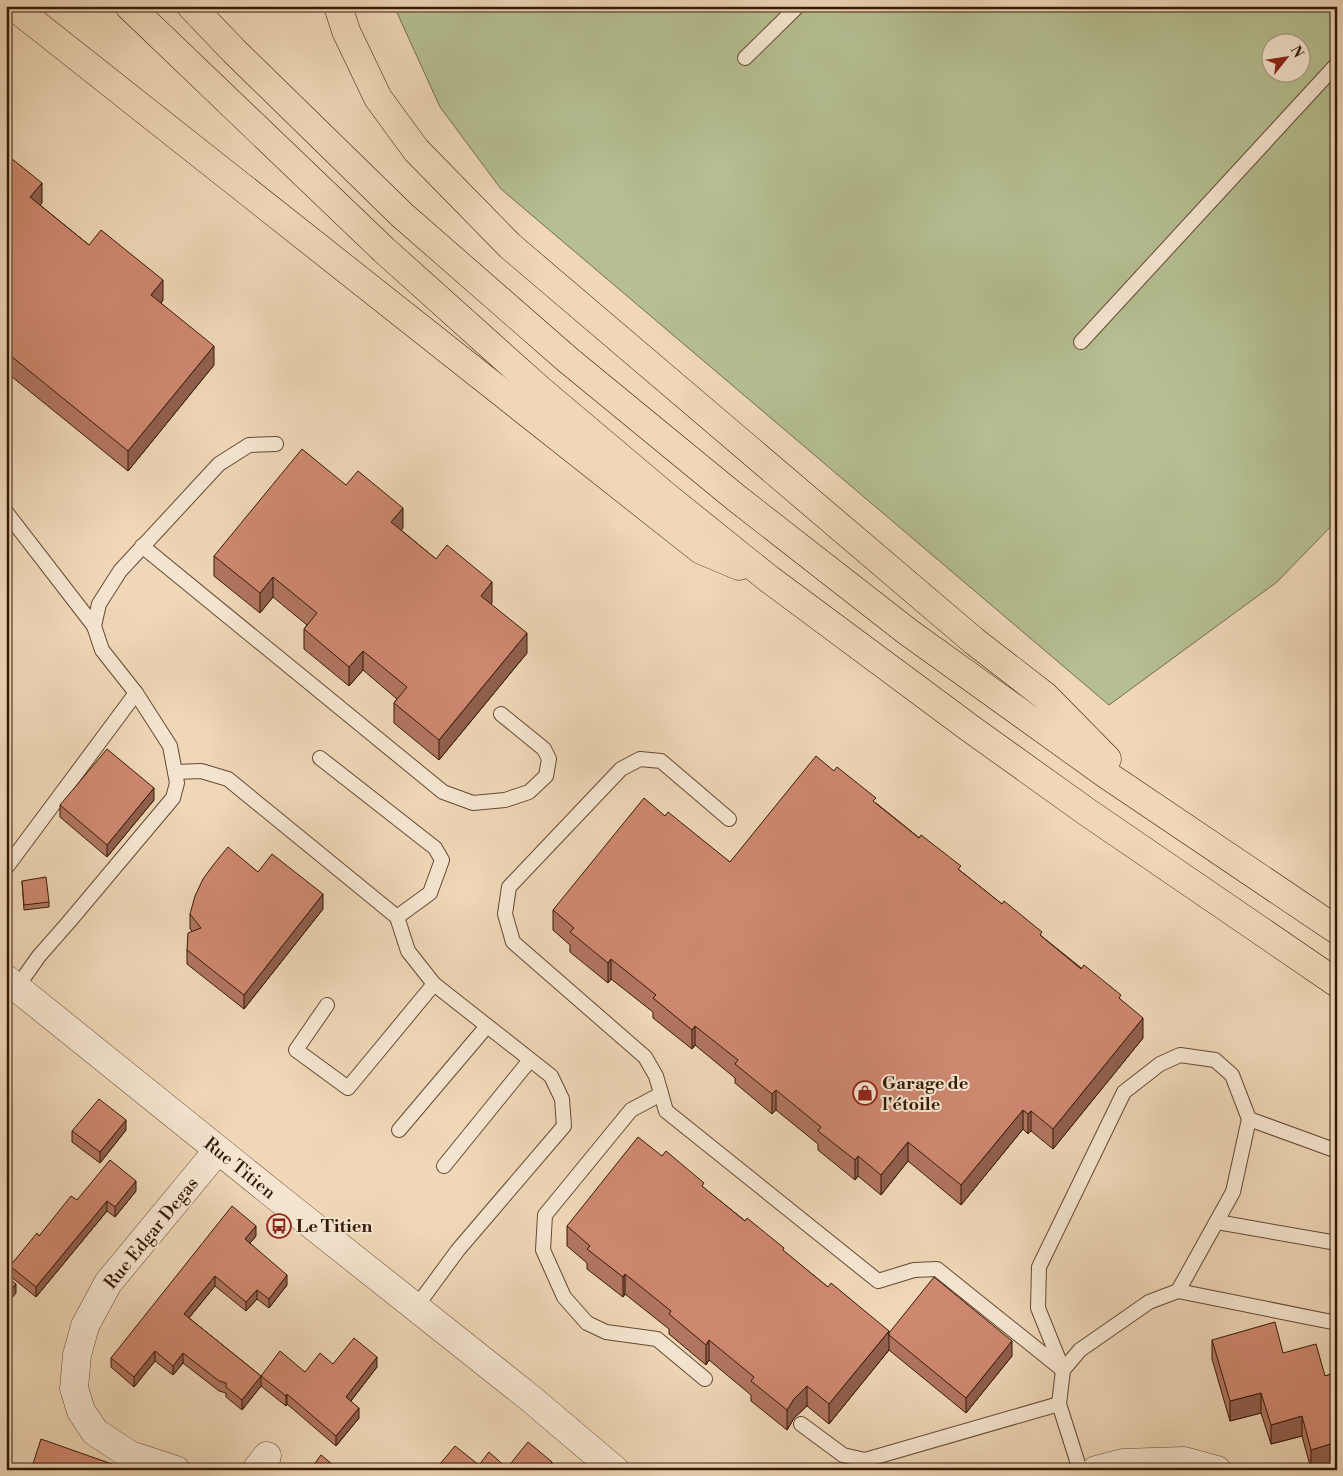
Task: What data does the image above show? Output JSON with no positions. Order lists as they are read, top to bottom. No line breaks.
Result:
{"streets":{"street":["Rue Titien","Rue Edgar Degas"]},"crossings":[["Rue Titien","Rue Edgar Degas"]],"places":{"shop":["Garage de l'étoile"],"bus stop":["Le Titien"]},"north":"top right"}
